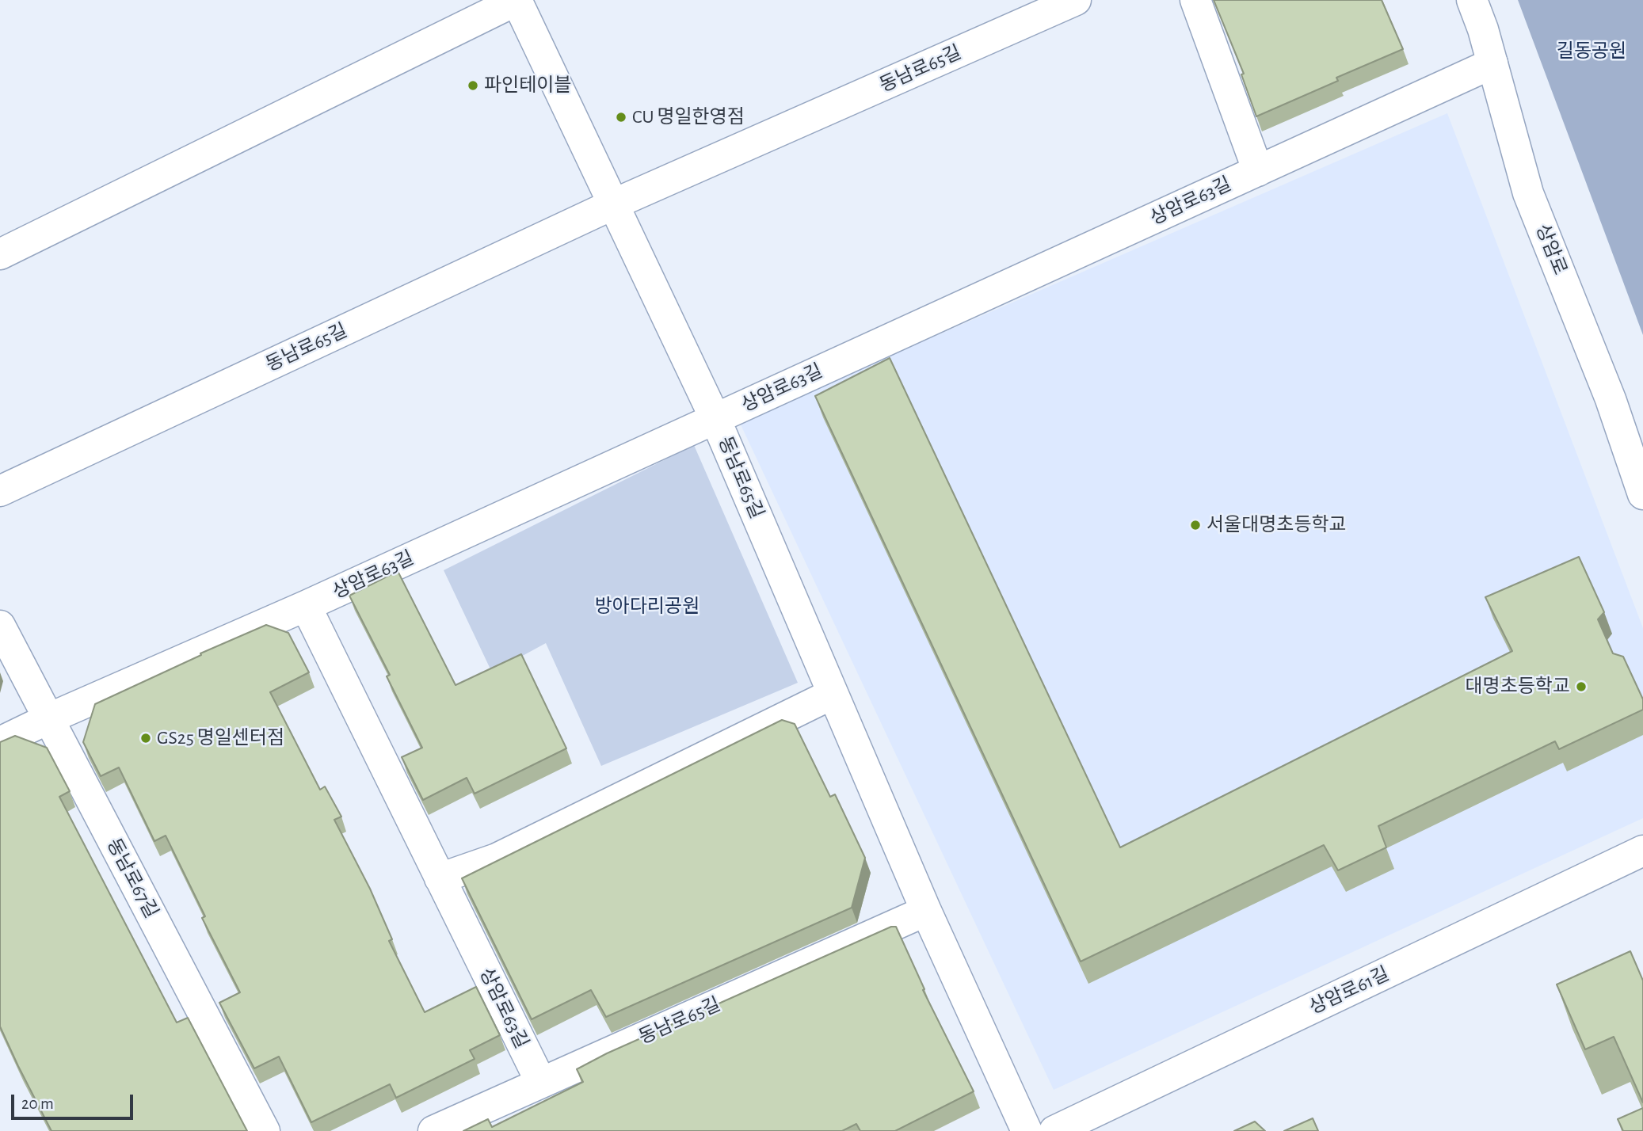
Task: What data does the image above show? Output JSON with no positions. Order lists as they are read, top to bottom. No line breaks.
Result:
{"streets":{"street":["동남로65길","상암로63길","상암로","동남로67길","상암로61길"]},"crossings":[["동남로65길","상암로63길"],["상암로63길","상암로"],["상암로63길","동남로67길"]],"parks":["길동공원","방아다리공원"],"places":["파인테이블","CU 명일한영점","서울대명초등학교","대명초등학교","GS25 명일센터점"],"scale_bar":"20 m"}
